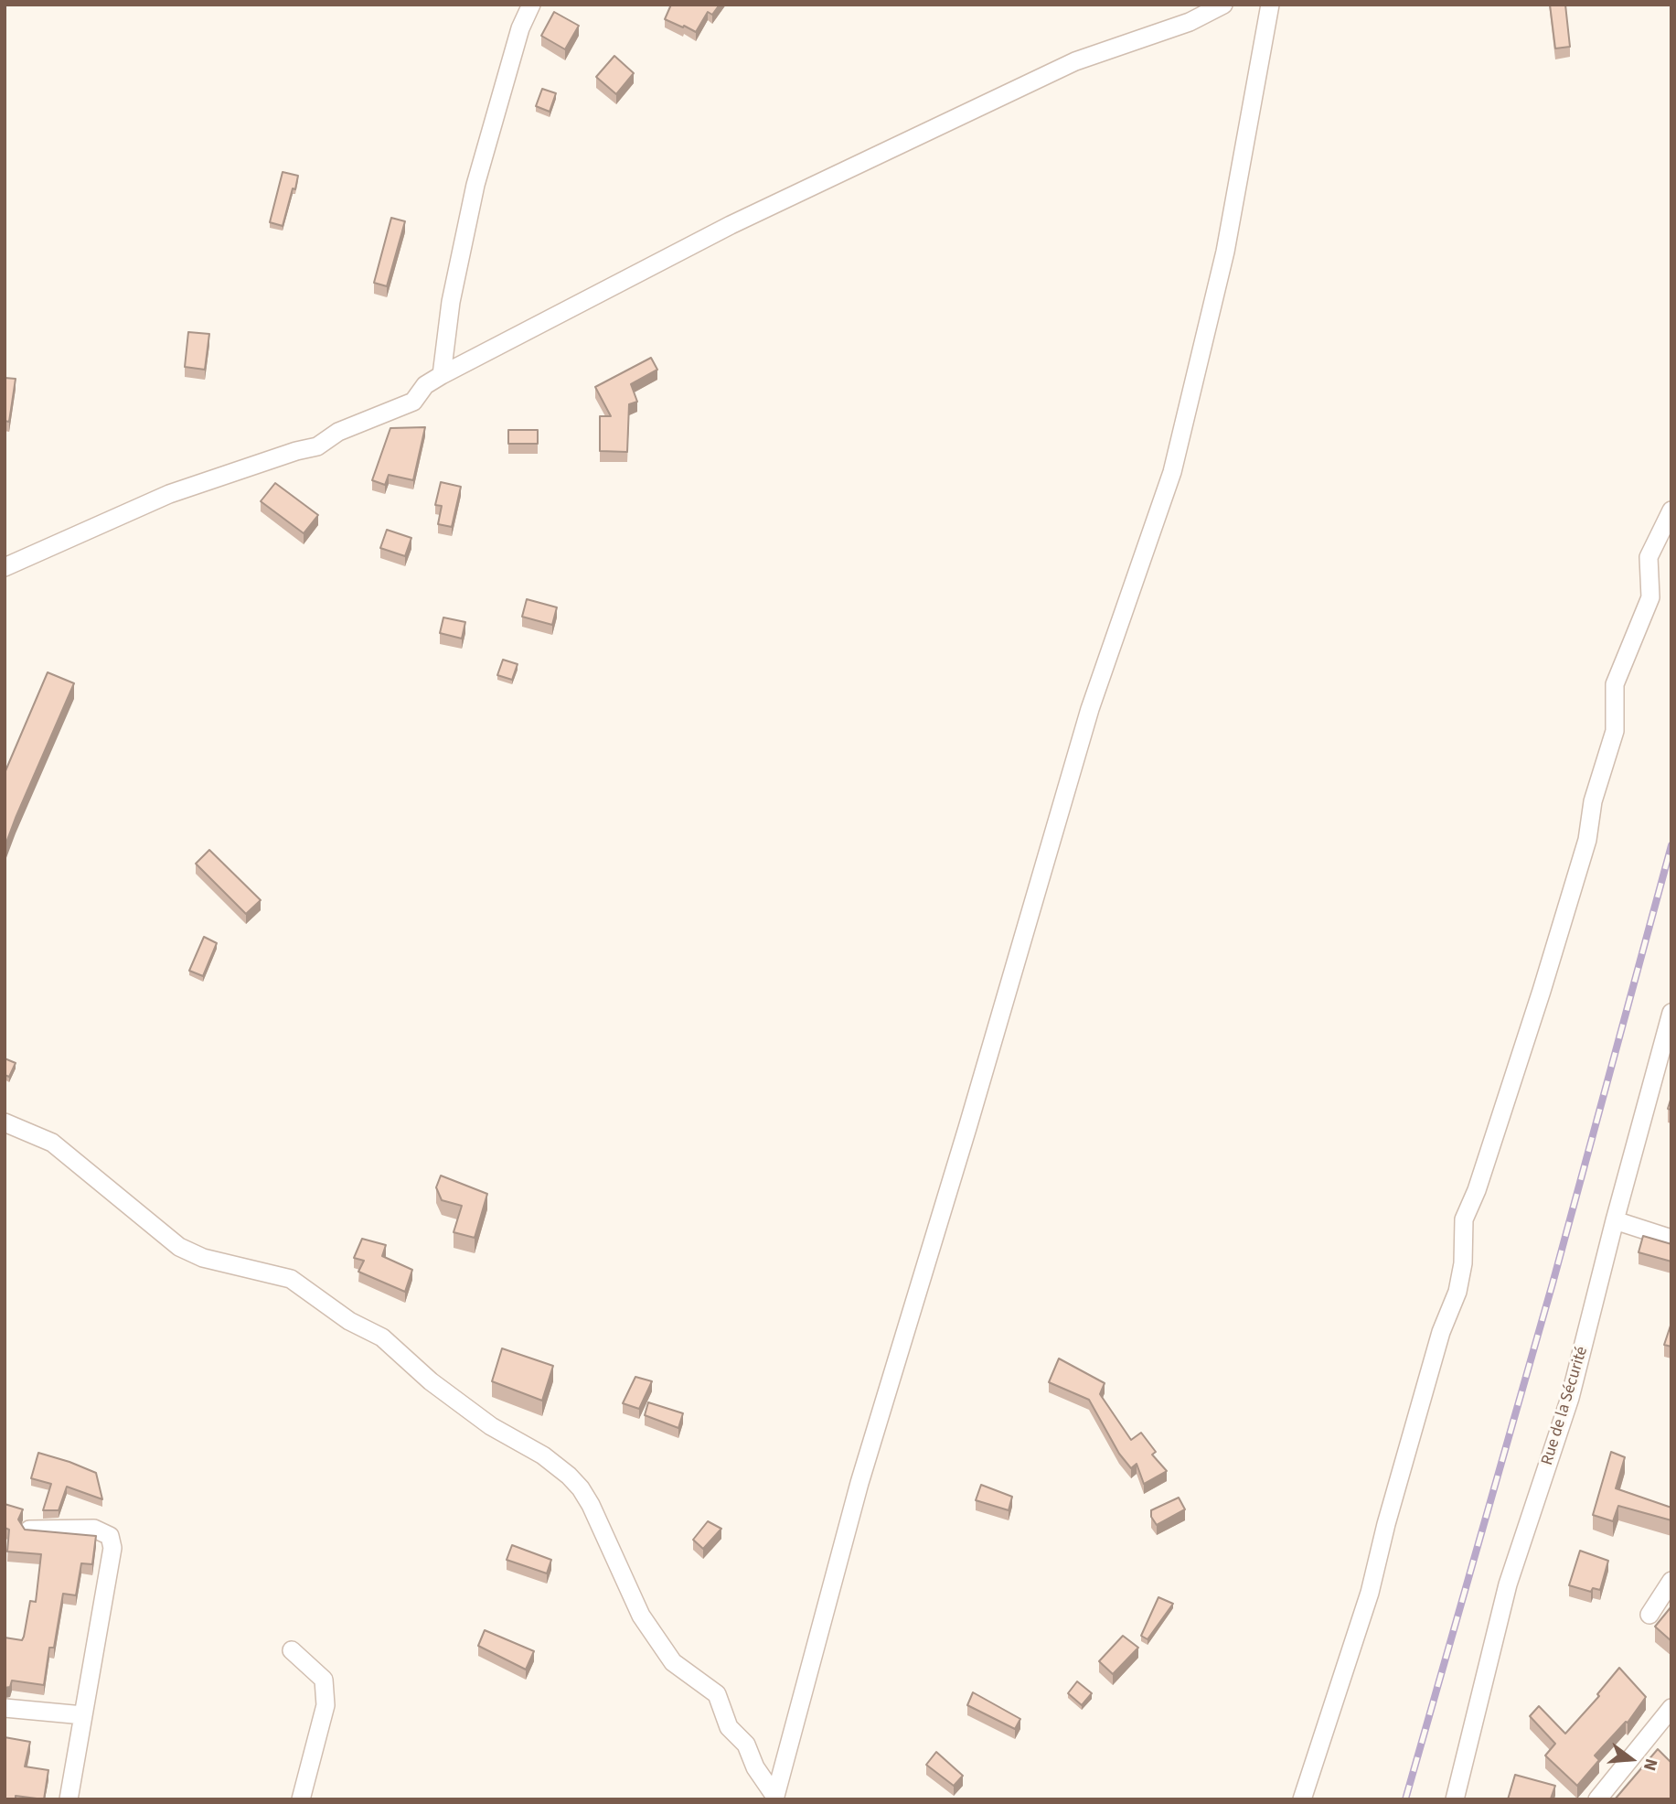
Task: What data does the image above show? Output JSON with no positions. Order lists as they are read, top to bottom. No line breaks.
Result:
{"streets":{"street":["Rue de la Sécurité"]},"north":"right"}
